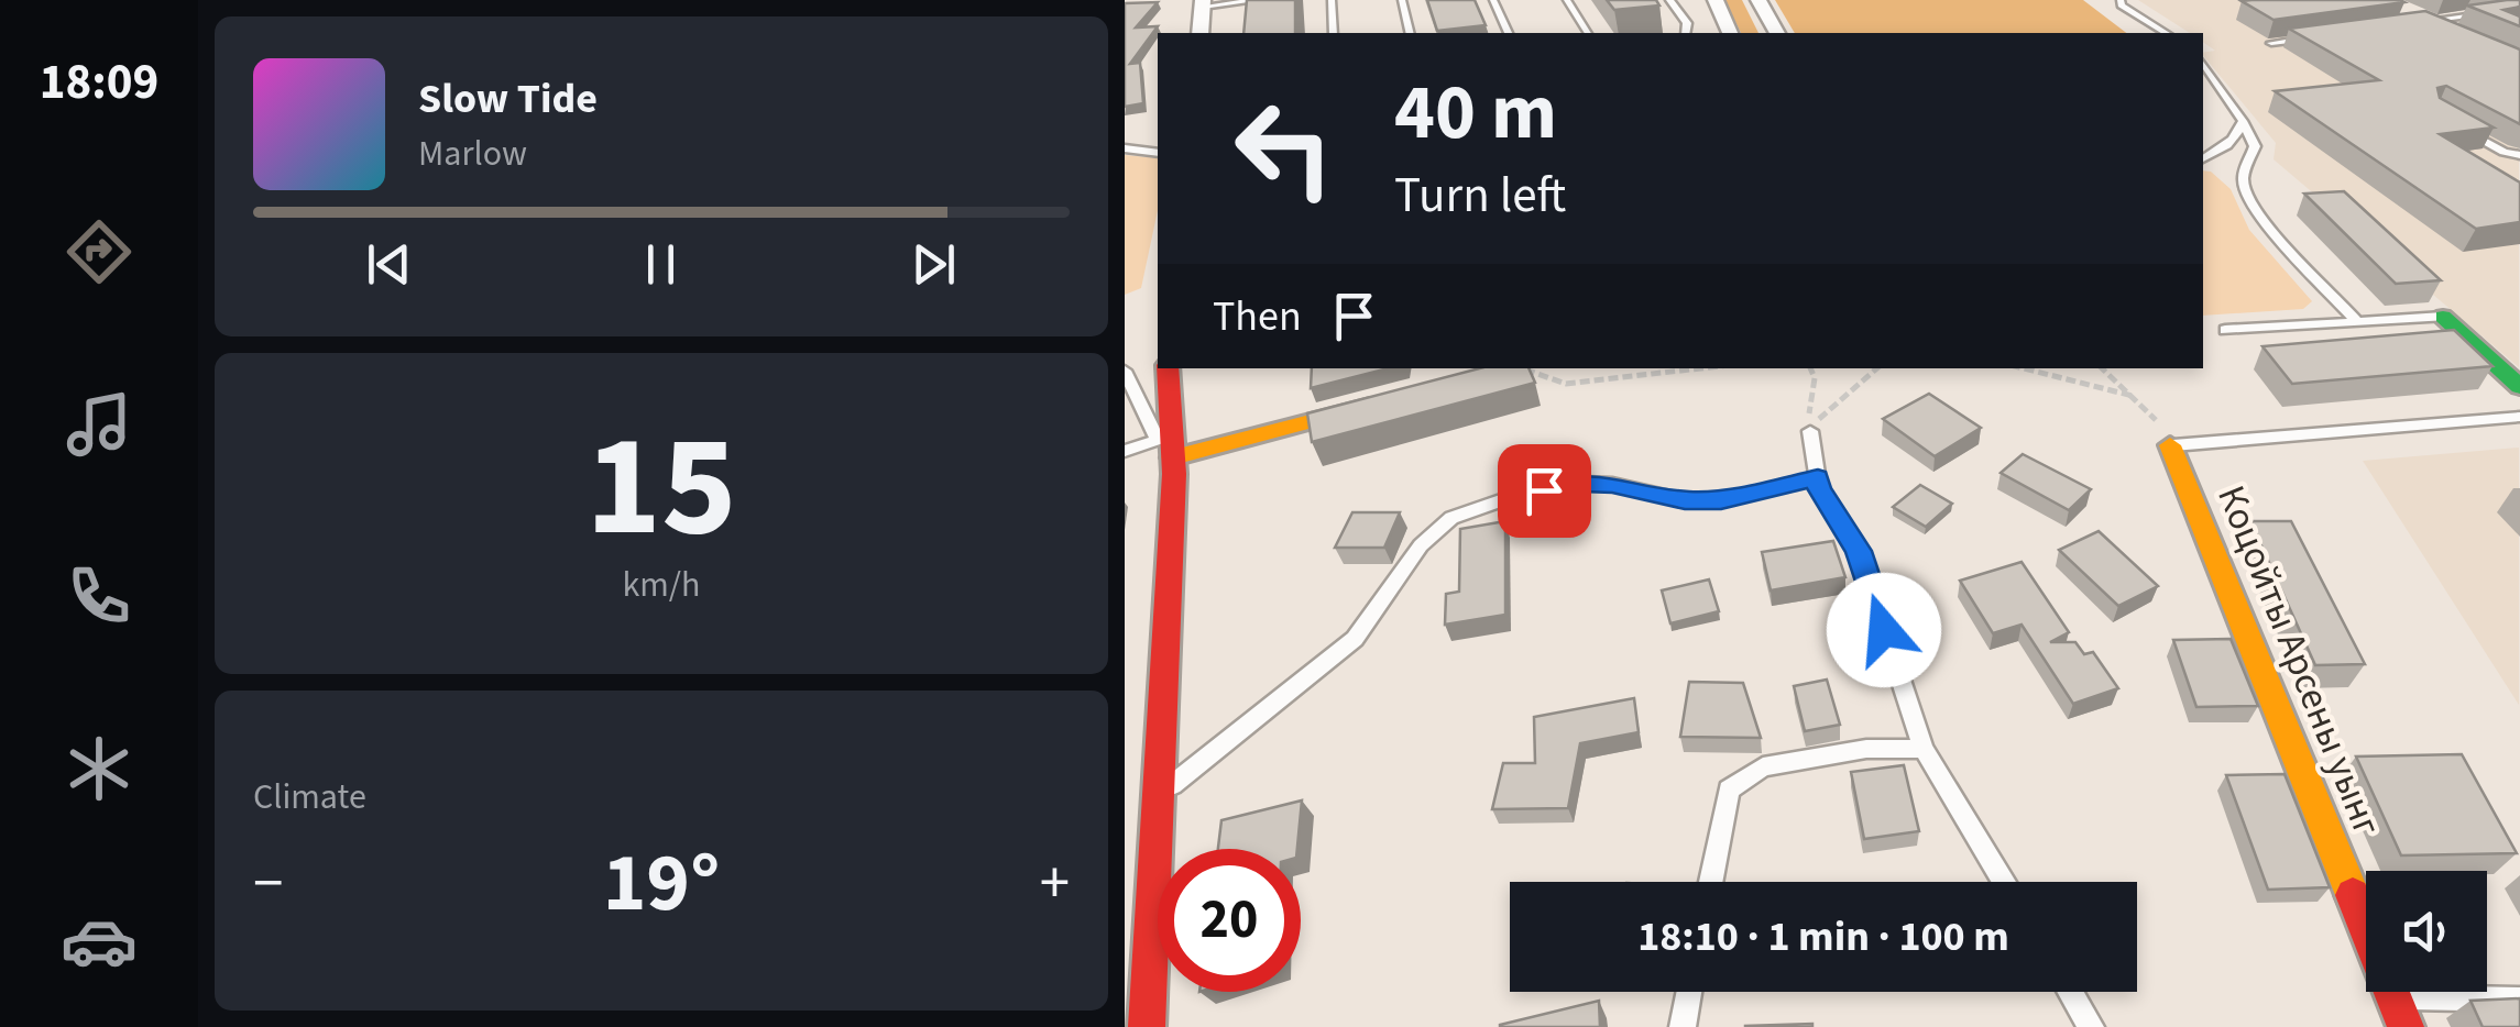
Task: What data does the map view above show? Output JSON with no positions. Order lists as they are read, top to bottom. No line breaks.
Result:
{"streets":{"street":["Коцойты Арсены уынг"]},"page":{"tabs":"18:09","turn":["40 m","Turn left"],"song":["Slow Tide","Marlow"],"then":"Then","tile":[["15","km/h"],"Climate"],"heat":["−","19°","+"],"limit":"20","trip":"18:10 · 1 min · 100 m"}}
